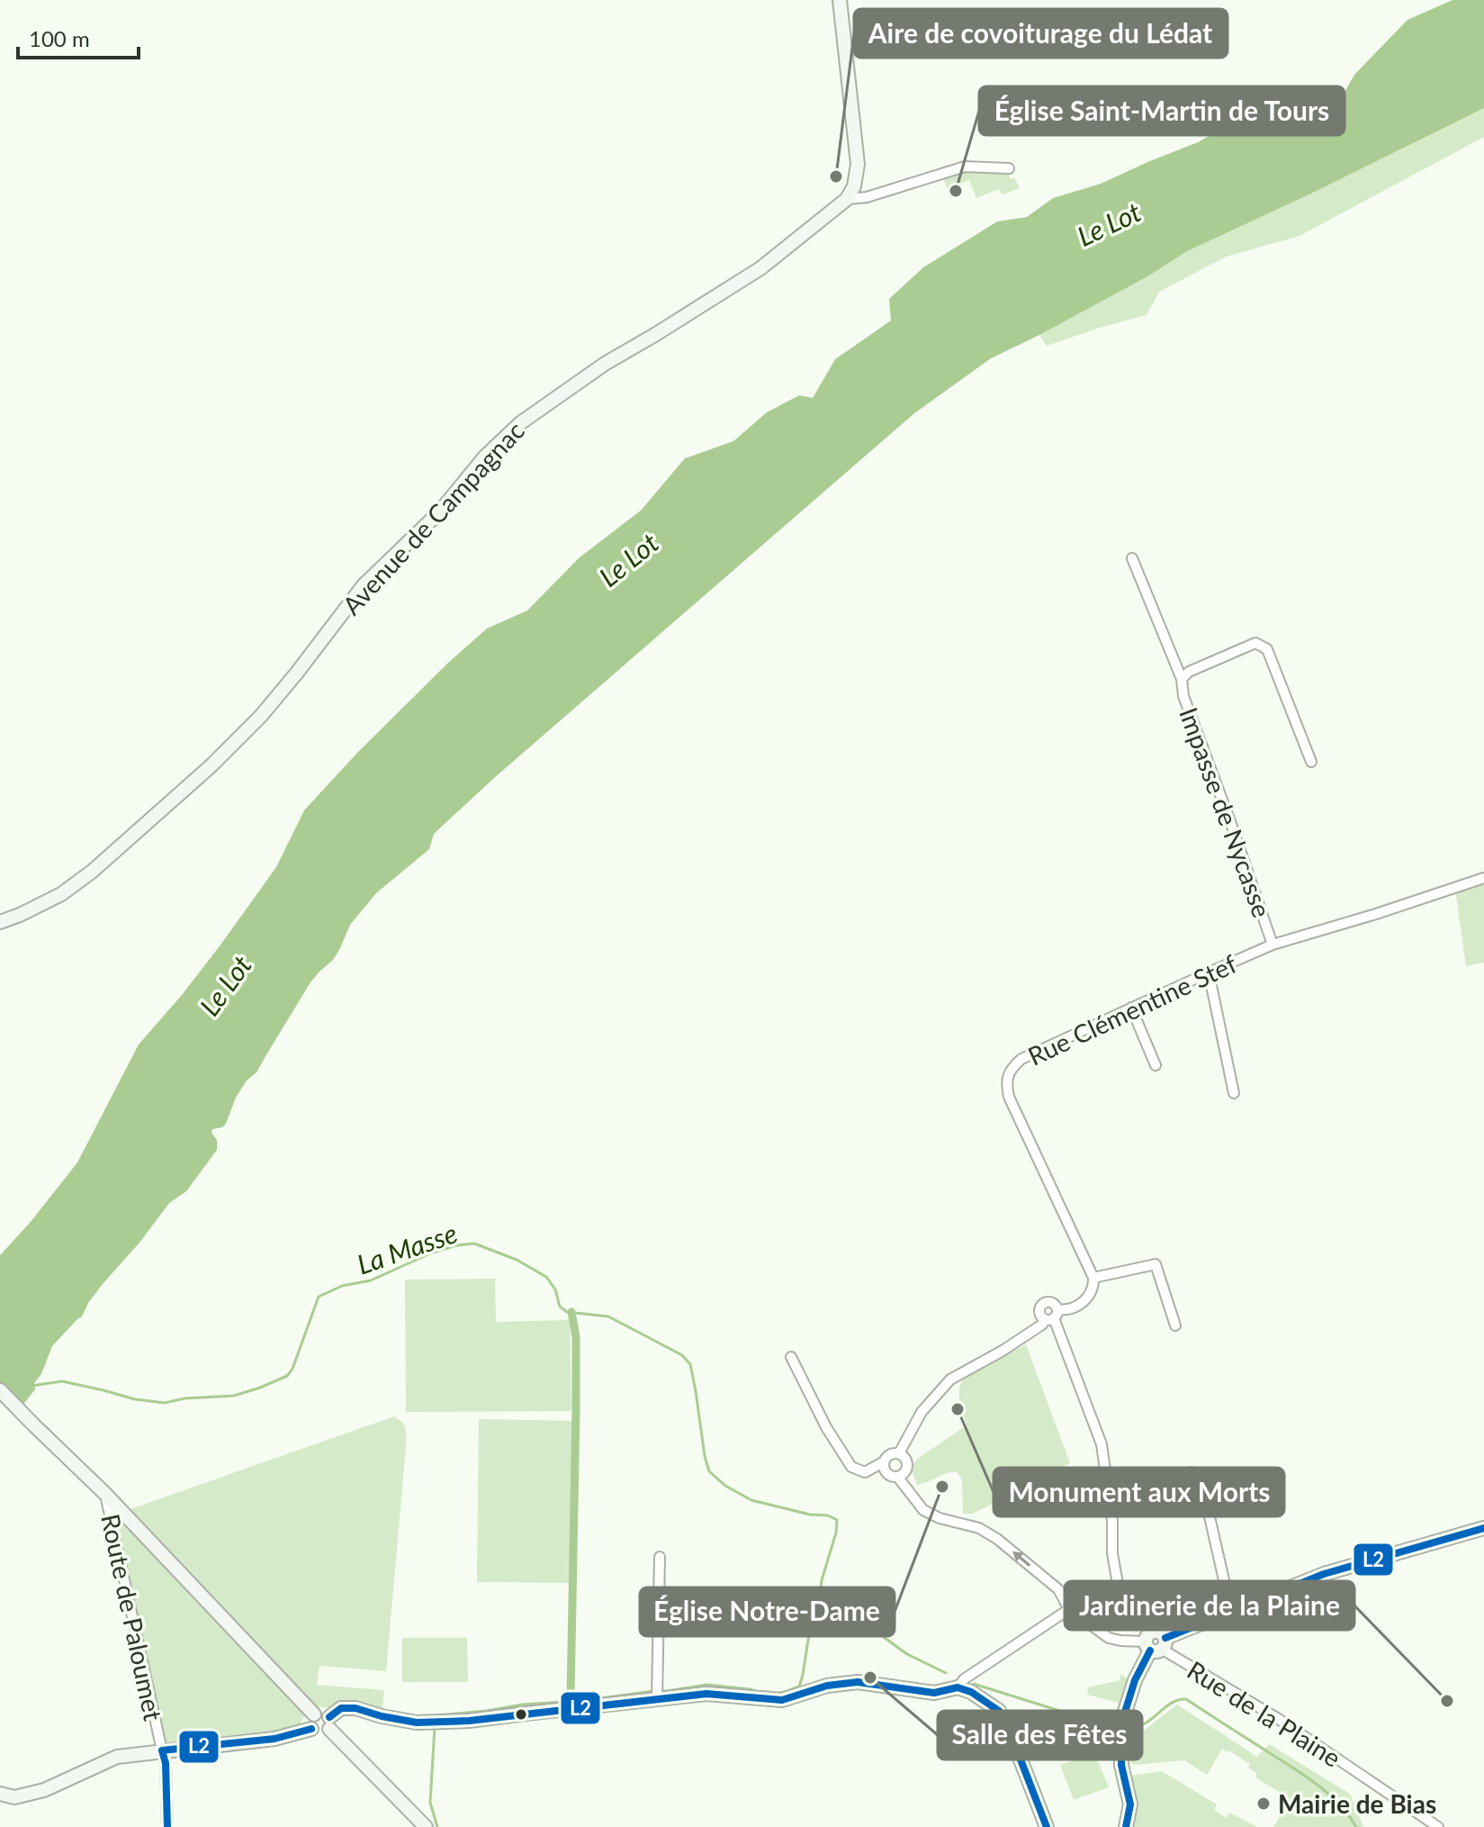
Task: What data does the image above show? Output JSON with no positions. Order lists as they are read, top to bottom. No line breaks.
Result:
{"streets":{"street":["Avenue de Campagnac","Impasse de Nycasse","Rue Clémentine Stef","Route de Paloumet","Rue de la Plaine"]},"crossings":[["Impasse de Nycasse","Rue Clémentine Stef"]],"water":["Le Lot","La Masse"],"places":["Aire de covoiturage du Lédat","Église Saint-Martin de Tours","Monument aux Morts","Église Notre-Dame","Salle des Fêtes","Jardinerie de la Plaine","Mairie de Bias"],"lines":["transit line L2"],"scale_bar":"100 m"}
